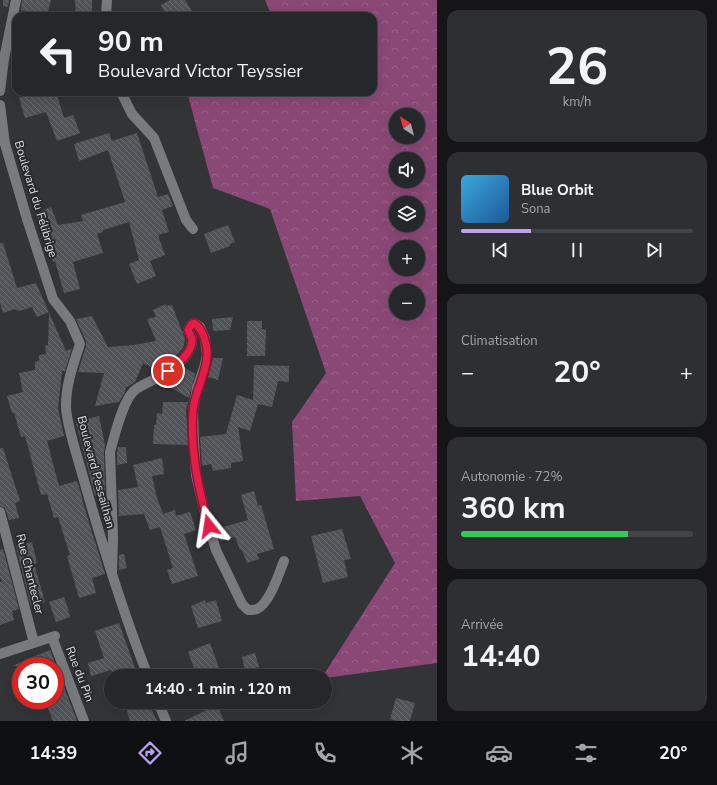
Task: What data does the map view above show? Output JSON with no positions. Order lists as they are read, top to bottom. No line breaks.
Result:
{"streets":{"street":["Boulevard du Félibrige","Boulevard Pessailhan","Rue Chantecler","Rue du Pin"]},"crossings":[["Boulevard du Félibrige","Boulevard Pessailhan"],["Rue Chantecler","Rue du Pin"]],"north":"top left","page":{"tile":[["26","km/h"],"Climatisation",["Autonomie · 72%","360 km"],["Arrivée","14:40"]],"turn":["90 m","Boulevard Victor Teyssier"],"map_buttons":["+","−"],"song":["Blue Orbit","Sona"],"heat":["−","20°","+"],"limit":"30","trip":"14:40 · 1 min · 120 m","tabs":["14:39","20°"]}}
